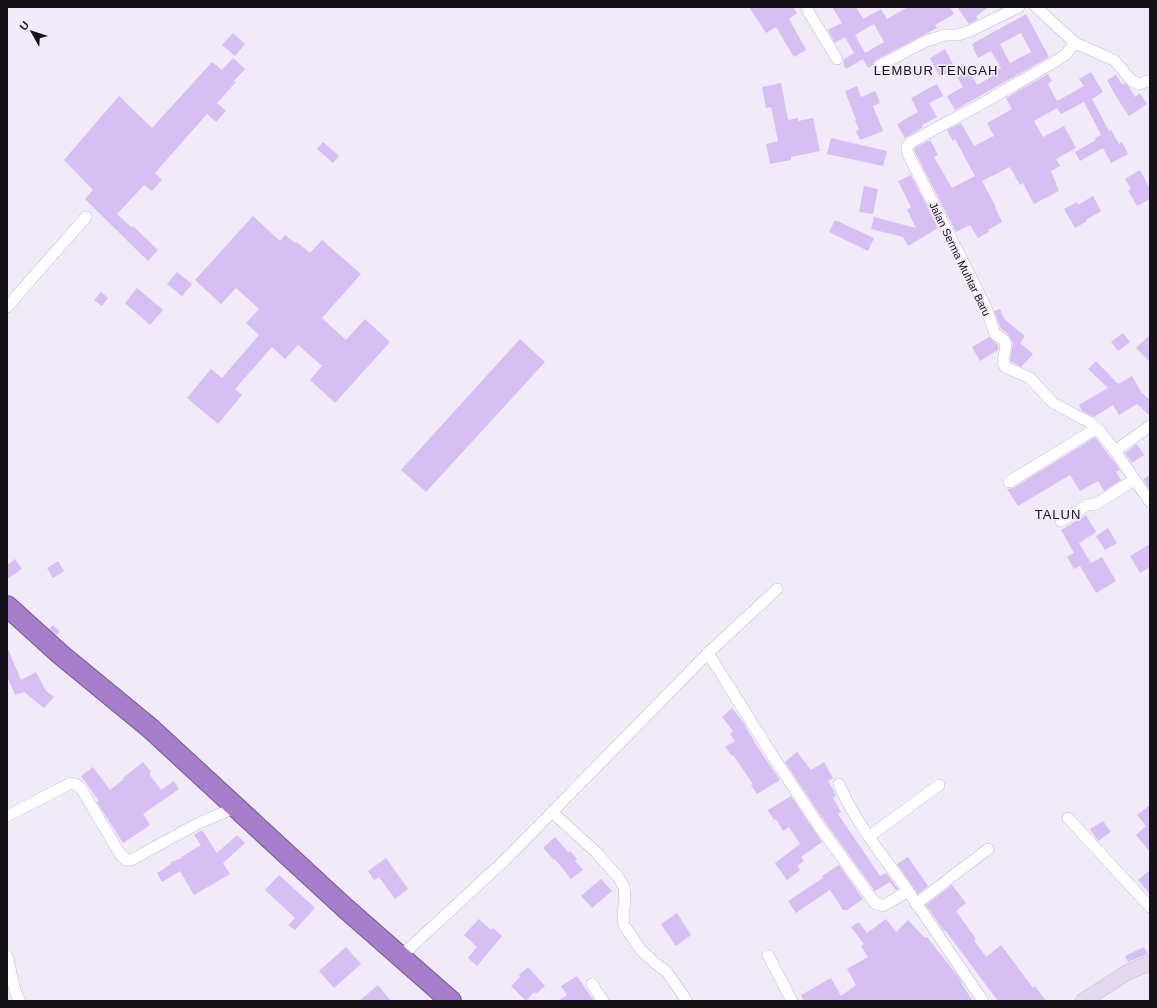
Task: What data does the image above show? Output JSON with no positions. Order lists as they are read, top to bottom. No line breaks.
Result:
{"streets":{"street":["Jalan Serma Muhtar Baru"]},"districts":["LEMBUR TENGAH","TALUN"],"north":"top left"}
